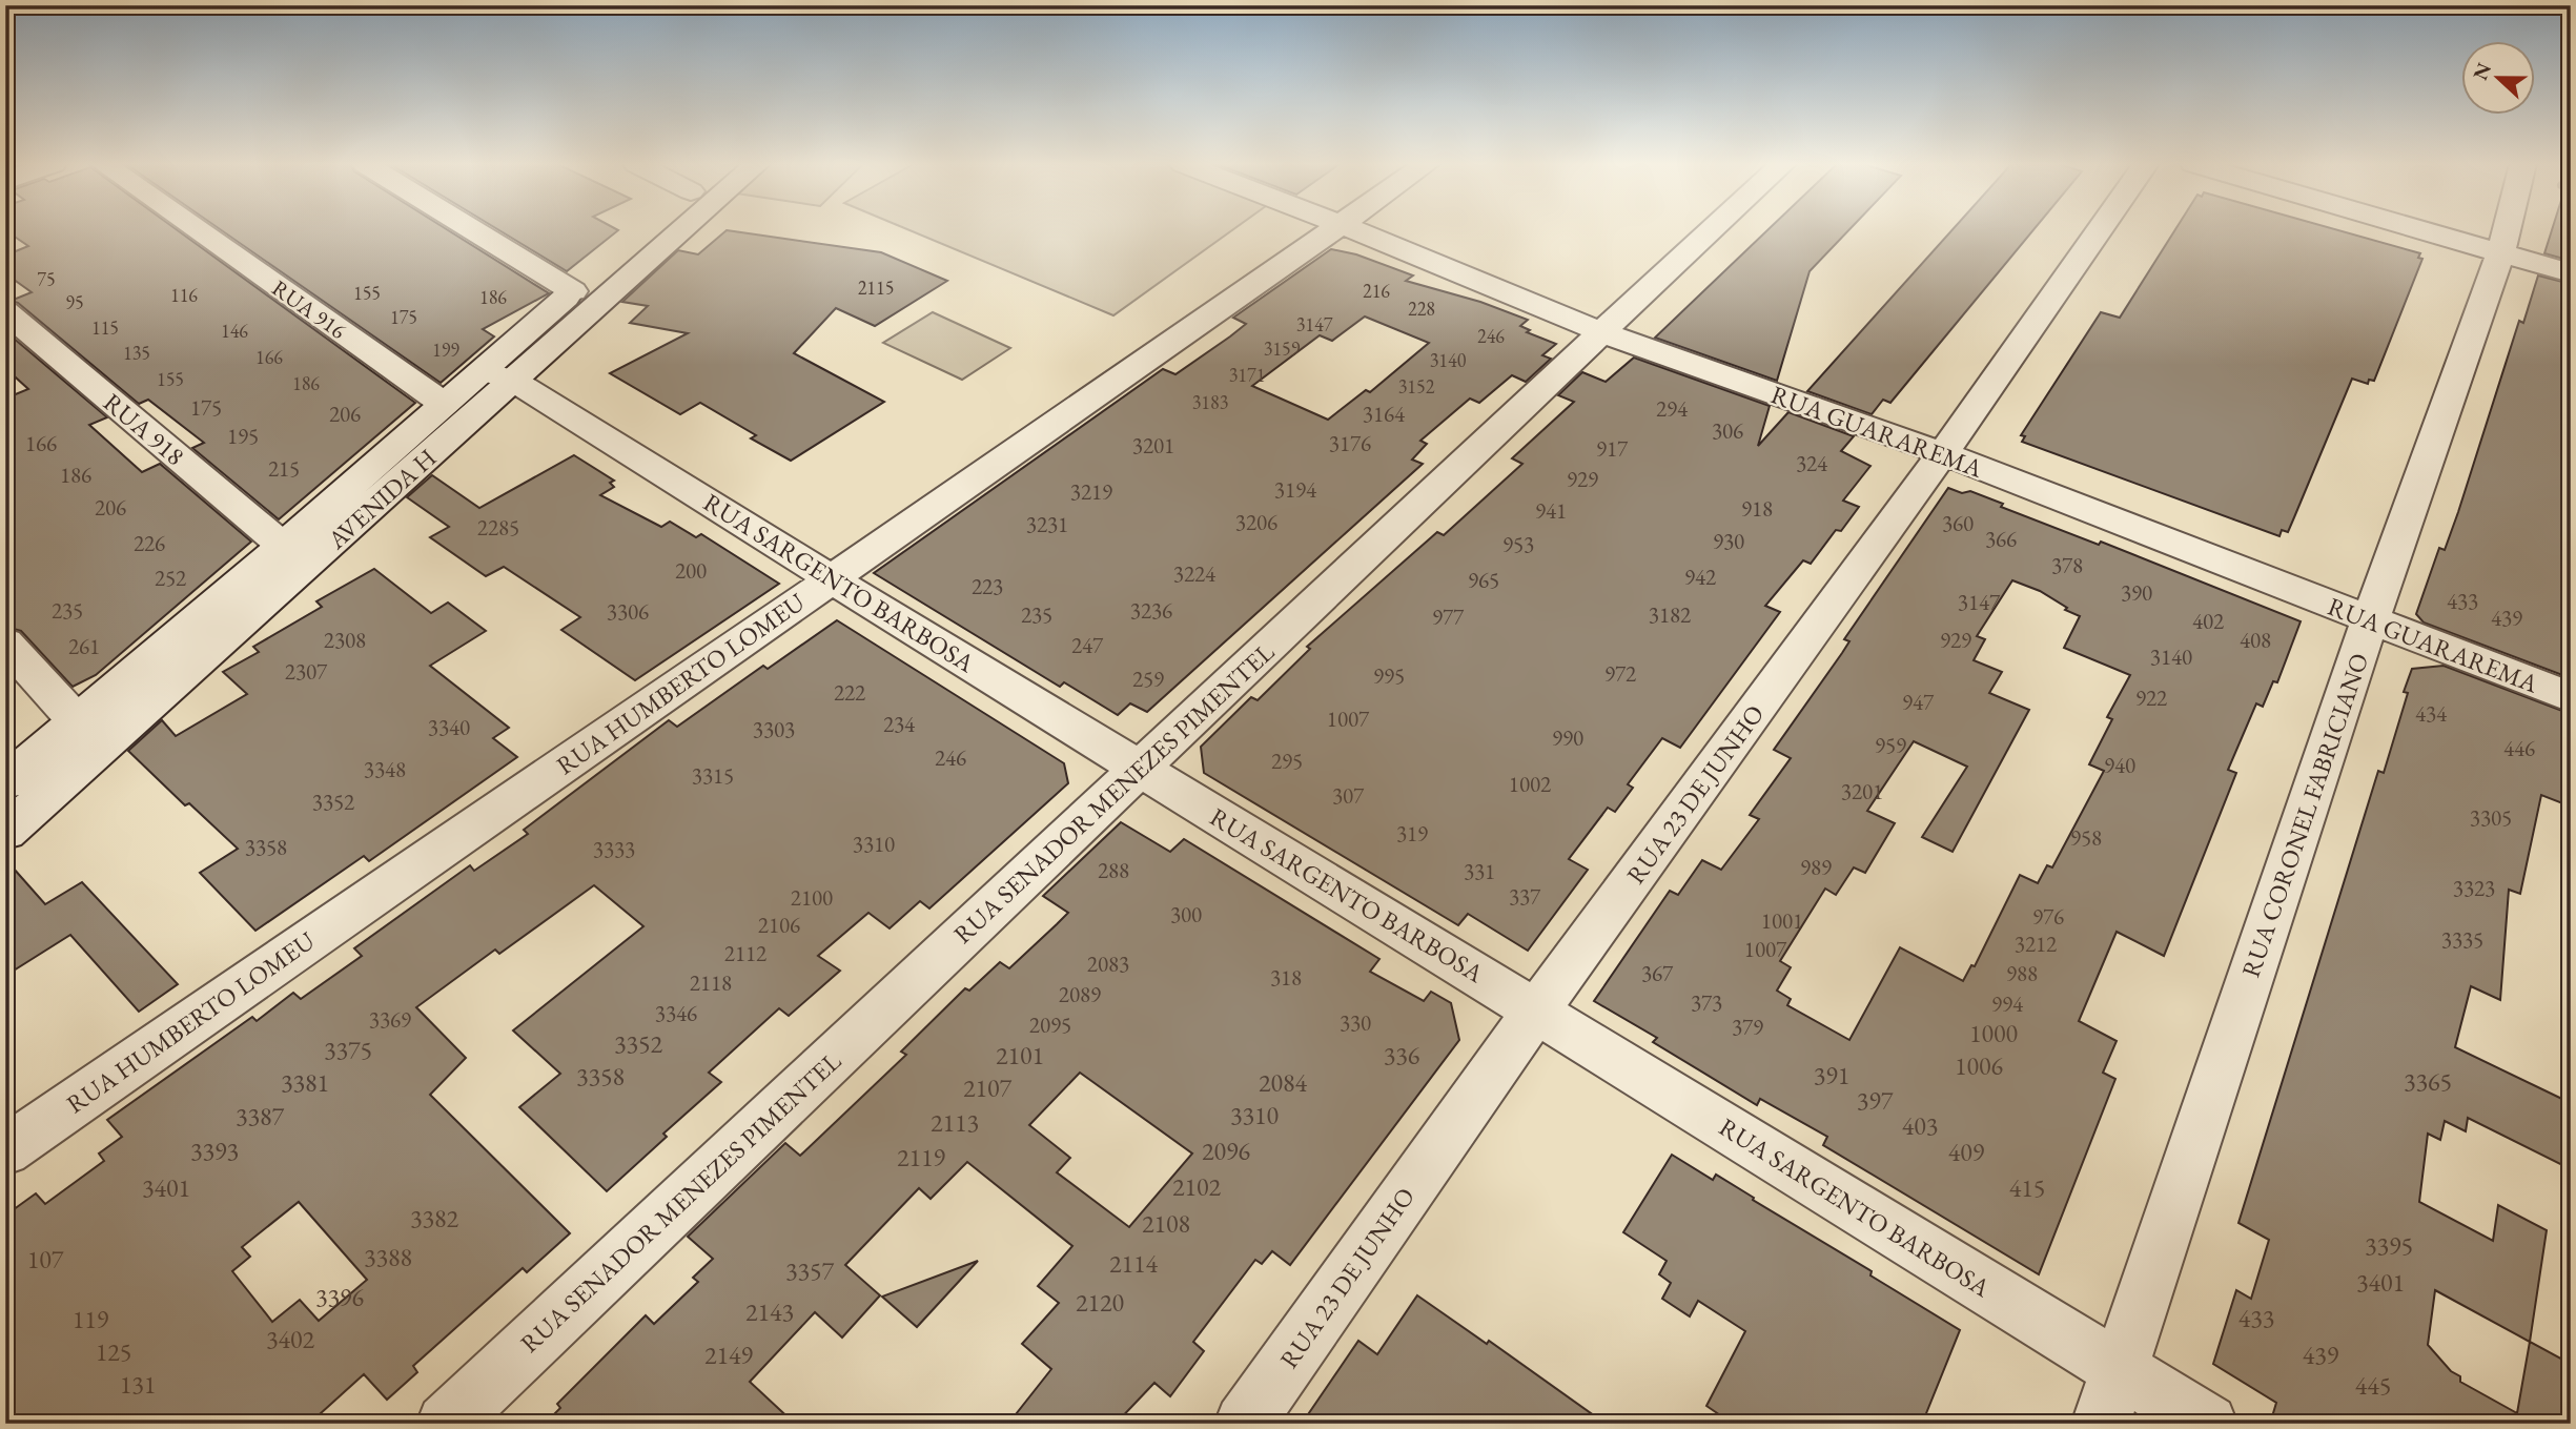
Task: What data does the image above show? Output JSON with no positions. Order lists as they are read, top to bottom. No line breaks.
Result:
{"streets":{"street":["RUA 916","RUA 918","RUA GUARAREMA","AVENIDA H","RUA SARGENTO BARBOSA","RUA HUMBERTO LOMEU","RUA SENADOR MENEZES PIMENTEL","RUA 23 DE JUNHO","RUA CORONEL FABRICIANO"]},"crossings":[["RUA 916","AVENIDA H"],["RUA 918","AVENIDA H"],["RUA GUARAREMA","RUA SENADOR MENEZES PIMENTEL"],["RUA GUARAREMA","RUA 23 DE JUNHO"],["RUA GUARAREMA","RUA CORONEL FABRICIANO"],["AVENIDA H","RUA SARGENTO BARBOSA"],["RUA SARGENTO BARBOSA","RUA HUMBERTO LOMEU"],["RUA SARGENTO BARBOSA","RUA SENADOR MENEZES PIMENTEL"],["RUA SARGENTO BARBOSA","RUA 23 DE JUNHO"],["RUA SARGENTO BARBOSA","RUA CORONEL FABRICIANO"]],"house_numbers":["75","2115","216","155","116","186","95","228","175","3147","115","146","246","3159","199","135","166","3140","3171","155","186","3152","3183","175","294","206","3164","306","195","166","3176","3201","917","324","215","186","929","3194","3219","206","918","941","3206","360","3231","2285","366","930","226","953","378","200","3224","942","252","965","223","390","433","3147","235","3236","3306","235","3182","977","439","402","2308","929","408","247","261","3140","2307","972","995","259","222","922","947","434","1007","234","3340","3303","990","959","446","246","295","940","3348","3315","1002","3201","307","3352","3305","319","958","3310","3358","3333","989","288","331","3323","337","2100","300","976","1001","2106","3335","3212","1007","2112","2083","367","988","318","2118","2089","373","994","3346","3369","330","2095","379","1000","3352","3375","2101","336","1006","391","3358","3365","3381","2084","2107","397","3310","3387","2113","403","3393","2096","409","2119","2102","3401","415","3382","2108","3395","3388","107","2114","3357","3401","3396","2120","2143","433","119","3402","125","2149","439","131","445"],"north":"left"}
